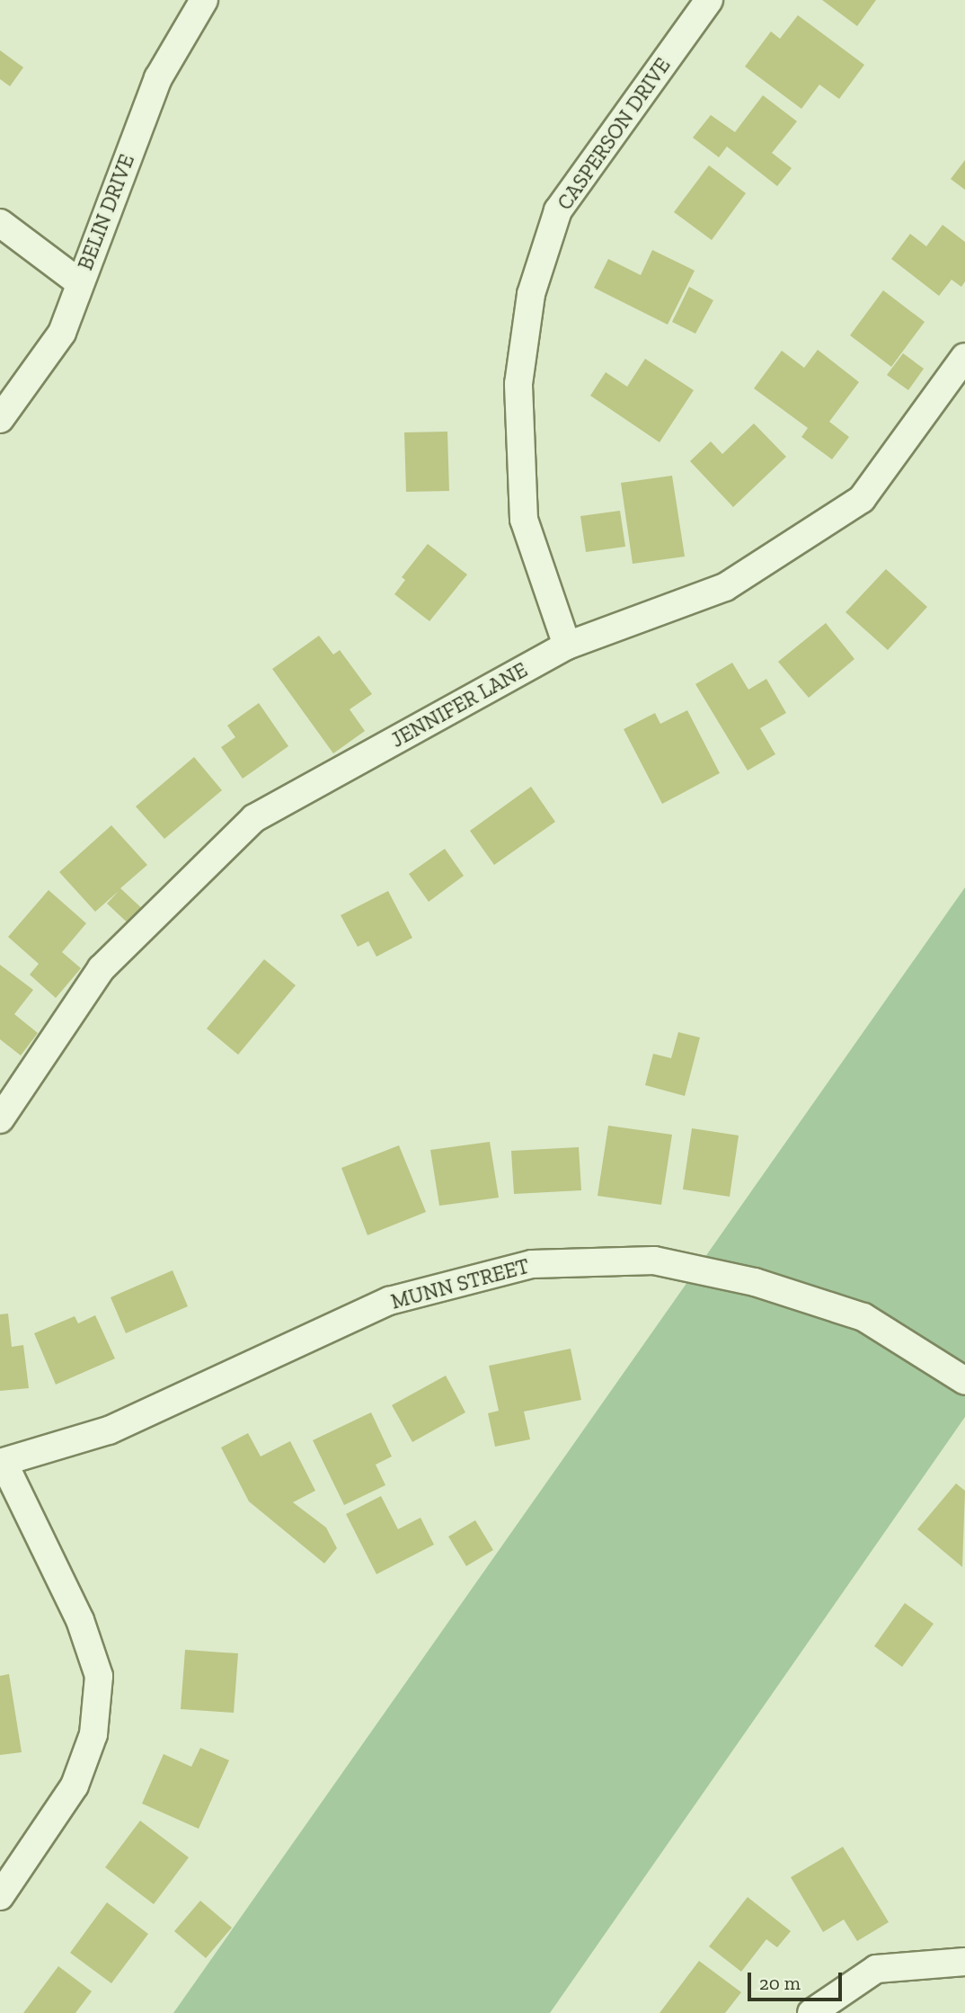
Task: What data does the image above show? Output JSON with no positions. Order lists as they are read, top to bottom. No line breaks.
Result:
{"streets":{"street":["CASPERSON DRIVE","BELIN DRIVE","JENNIFER LANE","MUNN STREET"]},"crossings":[["CASPERSON DRIVE","JENNIFER LANE"]],"scale_bar":"20 m"}
